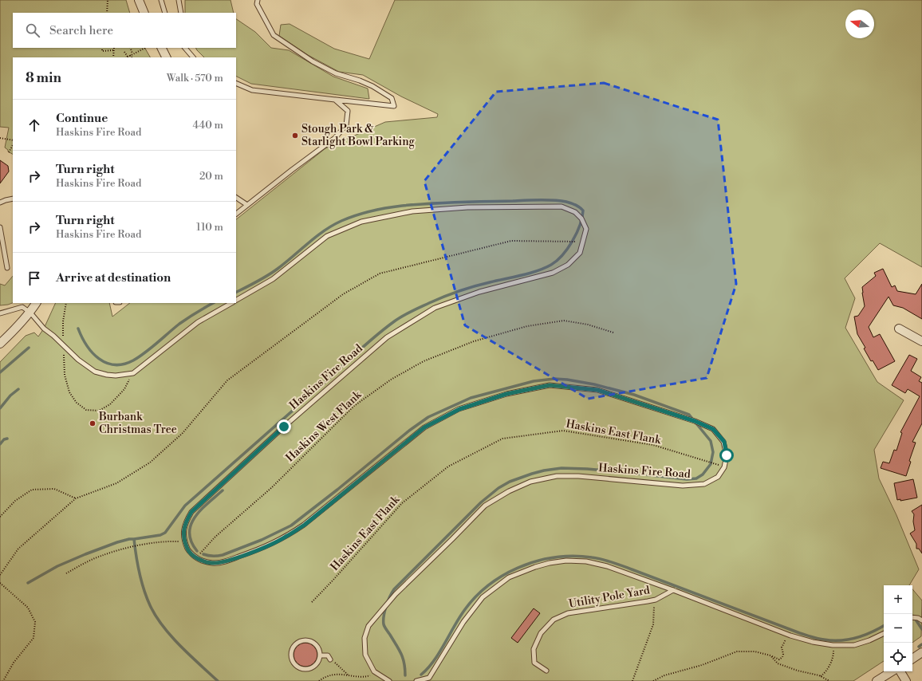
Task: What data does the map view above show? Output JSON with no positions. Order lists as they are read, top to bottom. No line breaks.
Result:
{"streets":{"lane":["Haskins Fire Road","Utility Pole Yard"],"path":["Haskins West Flank","Haskins East Flank"]},"crossings":[["Haskins Fire Road","Haskins East Flank"]],"places":["Stough Park & Starlight Bowl Parking","Burbank Christmas Tree"],"north":"left","page":{"search":"Search here","heading":["8 min","Walk · 570 m"],"list":[["Continue","Haskins Fire Road","440 m"],["Turn right","Haskins Fire Road","20 m"],["Turn right","Haskins Fire Road","110 m"],"Arrive at destination"],"map_buttons":["+","−"]}}
